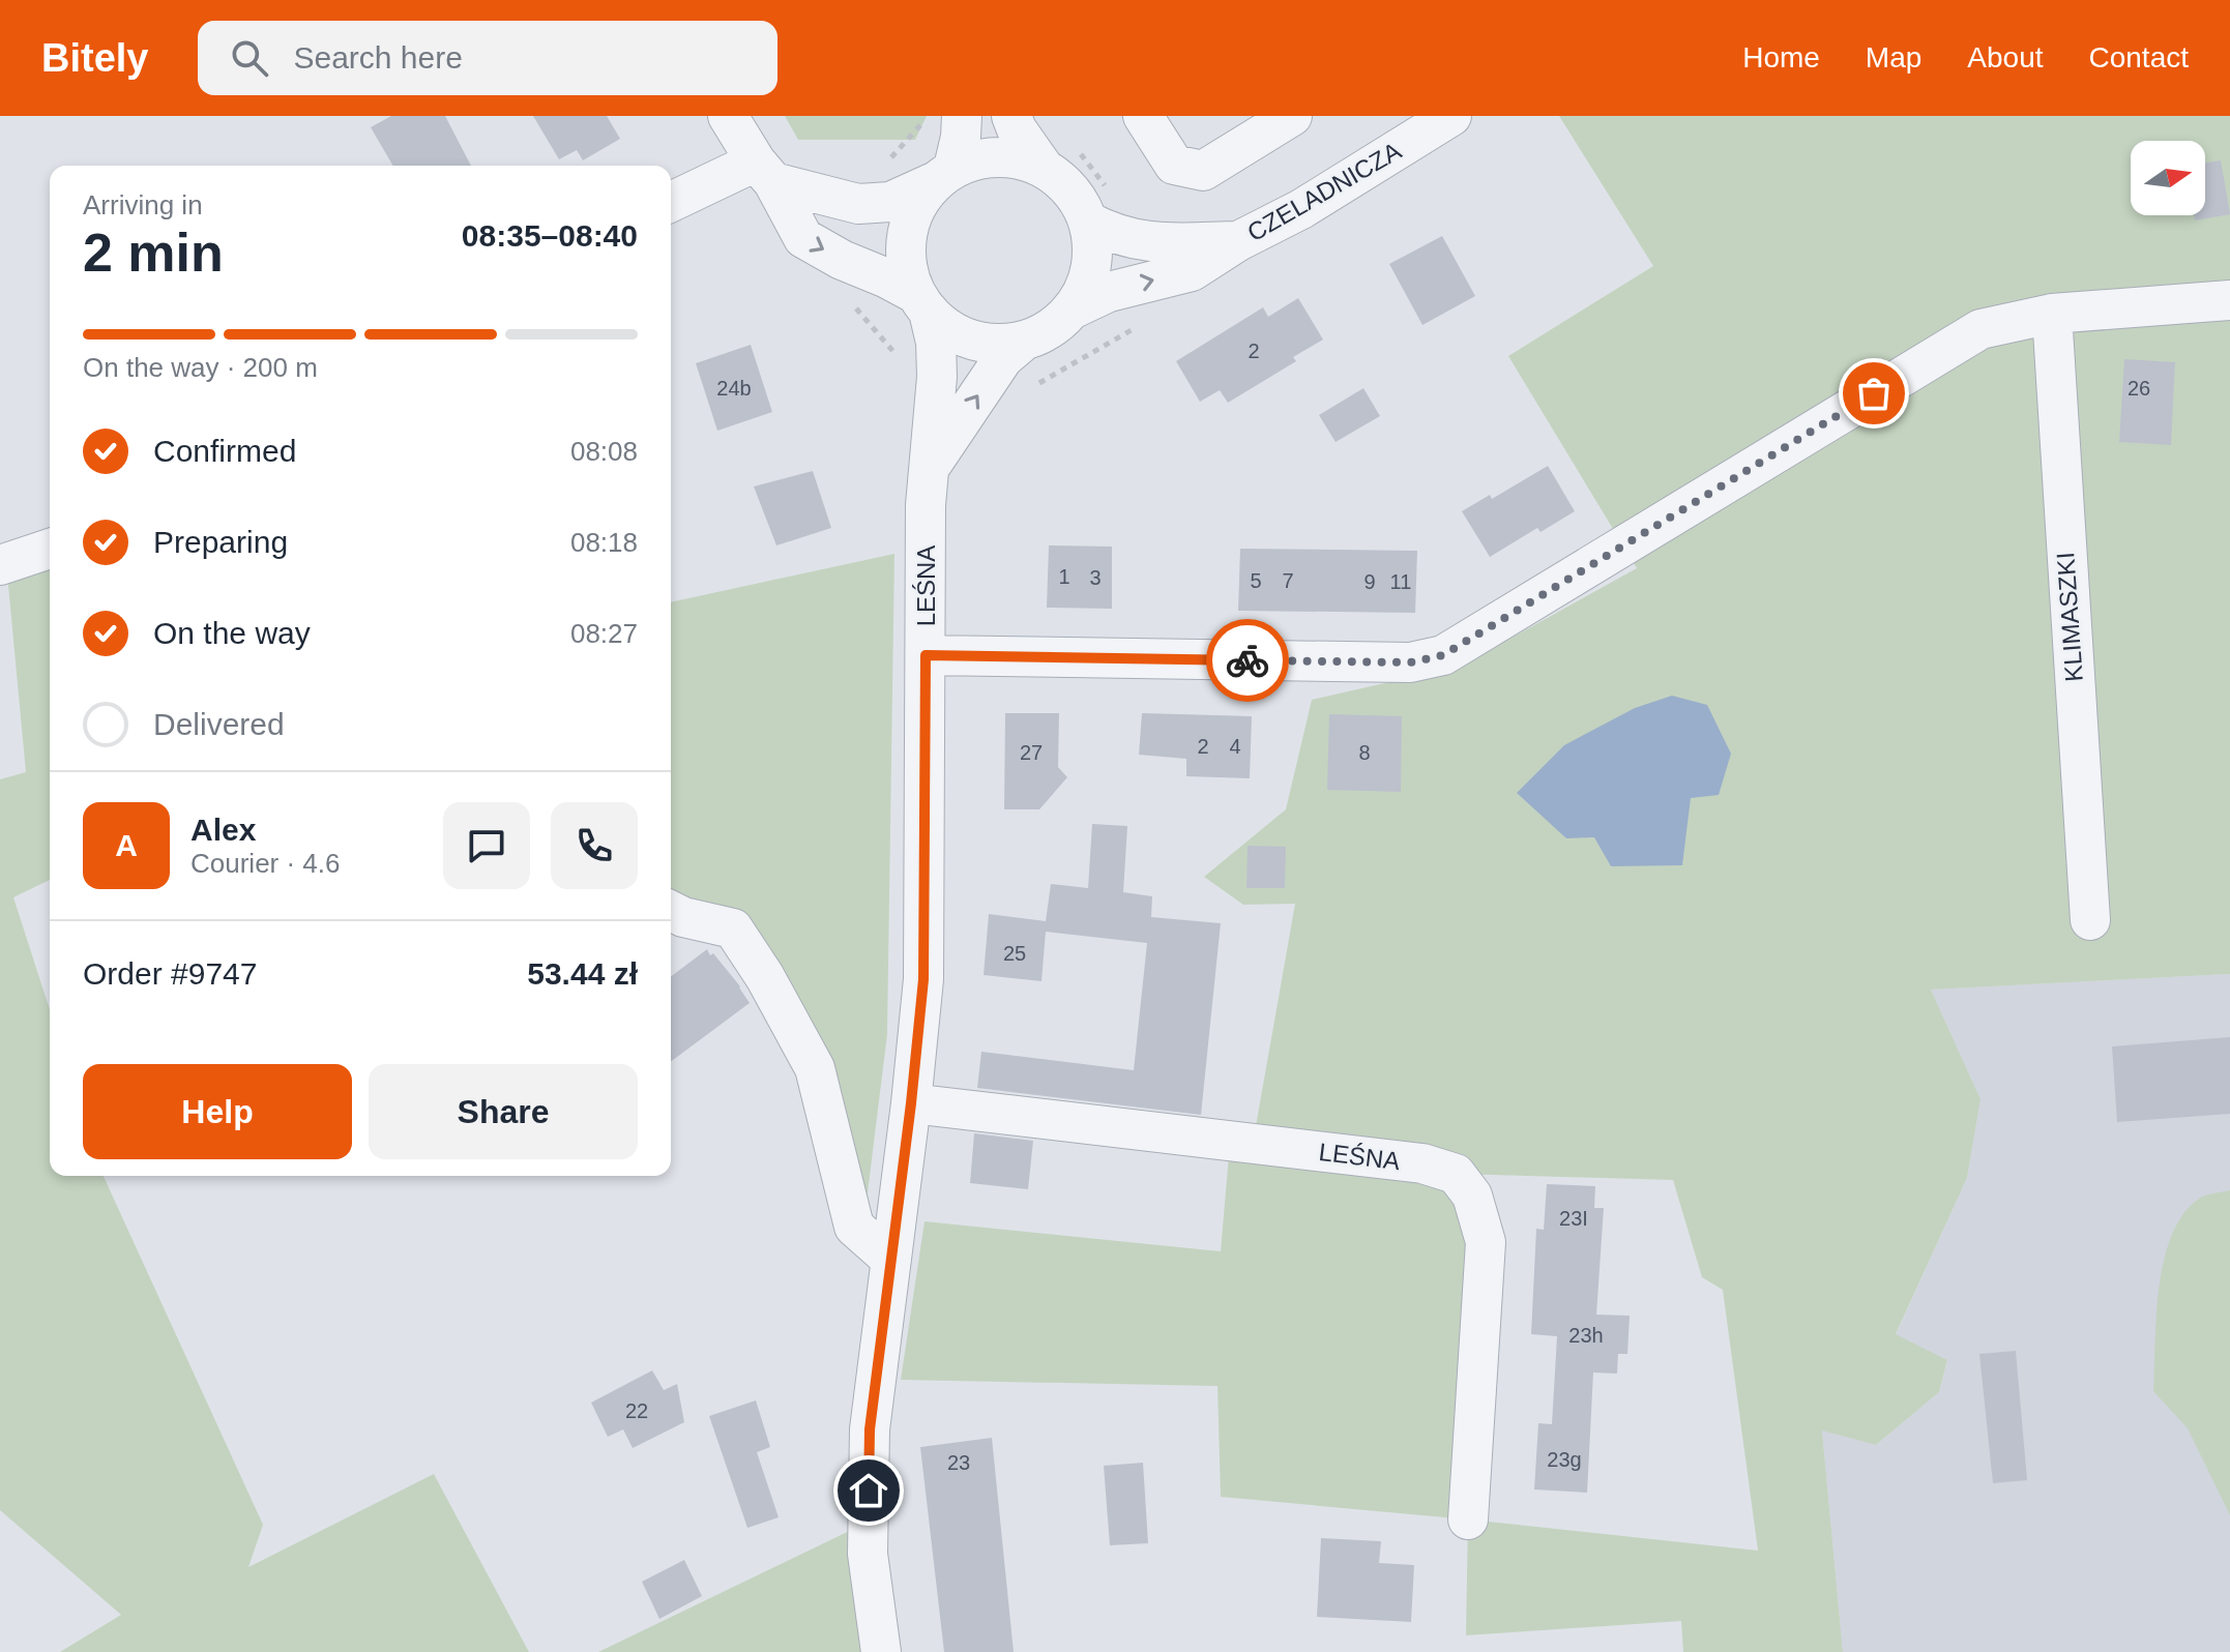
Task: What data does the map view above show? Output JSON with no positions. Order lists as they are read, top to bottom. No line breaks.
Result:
{"streets":{"street":["CZELADNICZA","LEŚNA","KLIMASZKI"]},"crossings":[["CZELADNICZA","LEŚNA"]],"house_numbers":["2","24b","26","1","3","5","7","9","11","2","4","27","8","25","23I","23h","22","23g","23"],"north":"right","page":{"header":"Bitely","search":"Search here","nav":["Home","Map","About","Contact"],"heading":["2 min","Arriving in","08:35–08:40"],"panel":["Alex","Courier · 4.6","Order #9747","53.44 zł"],"bar":"On the way · 200 m","list":[["Confirmed","08:08"],["Preparing","08:18"],["On the way","08:27"],"Delivered"],"round":"A","buttons":["Help","Share"]}}
